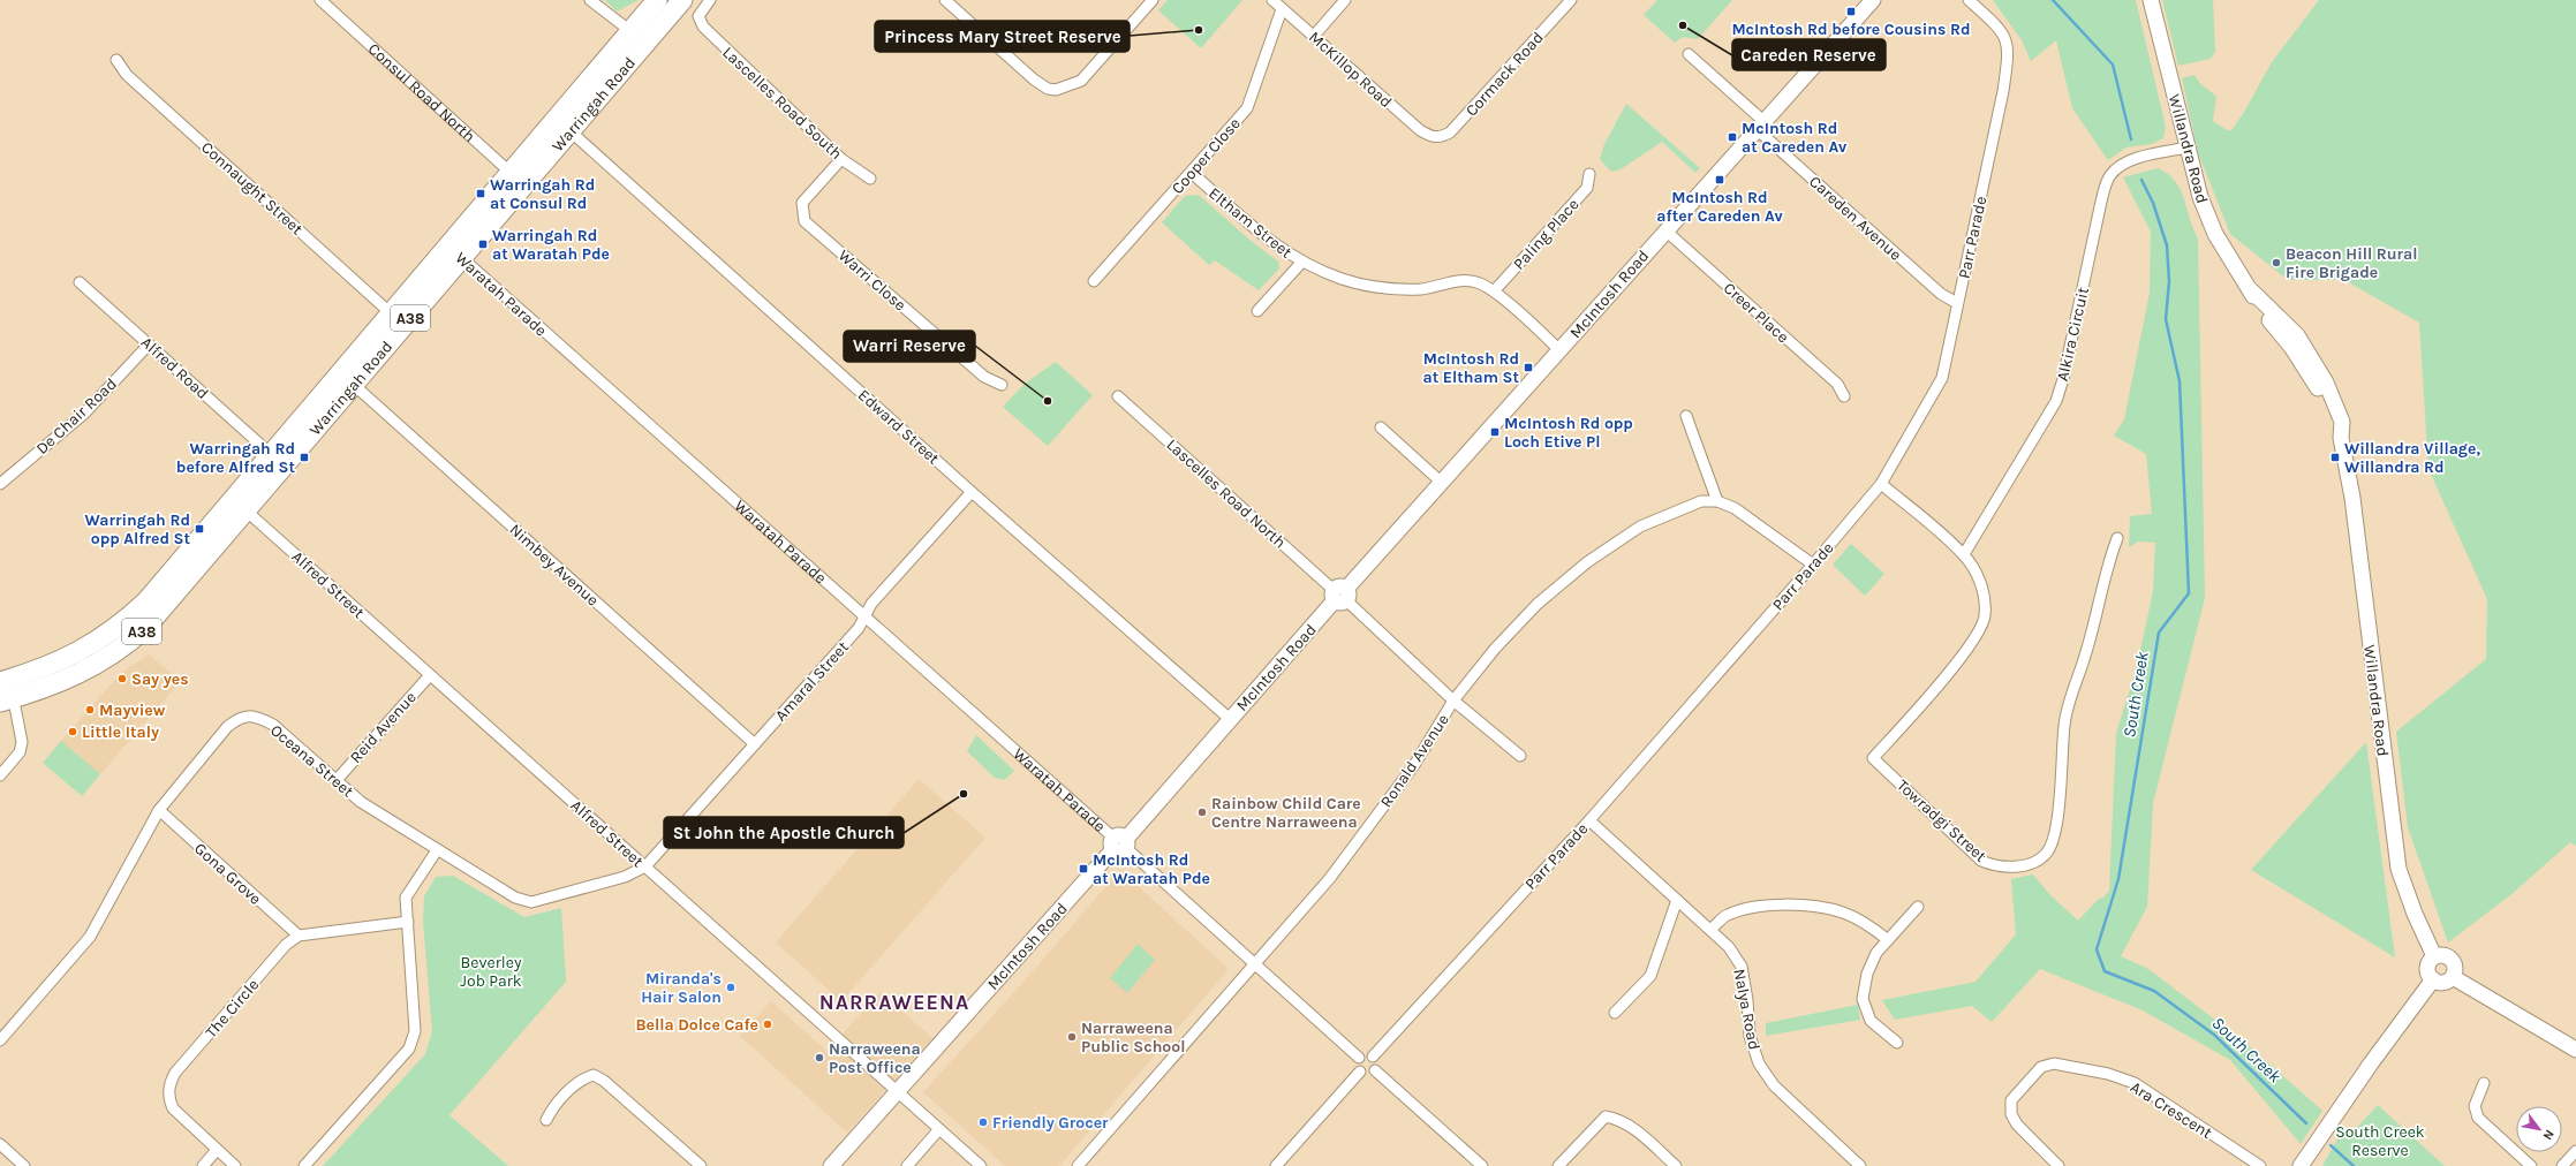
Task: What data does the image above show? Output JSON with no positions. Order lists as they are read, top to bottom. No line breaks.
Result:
{"streets":{"highway":["Consul Road North","Warringah Road","A38"],"street":["McKillop Road","Cormack Road","Lascelles Road South","Willandra Road","Cooper Close","Connaught Street","Careden Avenue","Eltham Street","Paling Place","Parr Parade","Warri Close","Waratah Parade","McIntosh Road","Creer Place","Alkira Circuit","Alfred Road","De Chair Road","Edward Street","Lascelles Road North","Nimbey Avenue","Alfred Street","Amaral Street","Reid Avenue","Oceana Street","Ronald Avenue","Towradgi Street","Gona Grove","The Circle","Nalya Road","Ara Crescent"]},"crossings":[["McKillop Road","Cormack Road"],["McKillop Road","Cooper Close"],["Consul Road North","Warringah Road"],["Lascelles Road South","Warri Close"],["Warringah Road","Connaught Street"],["Warringah Road","Waratah Parade"],["Warringah Road","Alfred Road"],["Warringah Road","Edward Street"],["Warringah Road","Nimbey Avenue"],["Warringah Road","Alfred Street"],["Willandra Road","Alkira Circuit"],["Cooper Close","Eltham Street"],["Careden Avenue","Parr Parade"],["Careden Avenue","McIntosh Road"],["Eltham Street","Paling Place"],["Eltham Street","McIntosh Road"],["Parr Parade","Waratah Parade"],["Parr Parade","Towradgi Street"],["Parr Parade","Nalya Road"],["Waratah Parade","McIntosh Road"],["Waratah Parade","Amaral Street"],["Waratah Parade","Ronald Avenue"],["McIntosh Road","Creer Place"],["McIntosh Road","Edward Street"],["McIntosh Road","Lascelles Road North"],["McIntosh Road","Alfred Street"],["Alkira Circuit","Towradgi Street"],["Alfred Road","De Chair Road"],["Edward Street","Amaral Street"],["Lascelles Road North","Ronald Avenue"],["Nimbey Avenue","Amaral Street"],["Alfred Street","Amaral Street"],["Alfred Street","Reid Avenue"],["Alfred Street","Oceana Street"],["Amaral Street","Oceana Street"],["Reid Avenue","Oceana Street"],["Oceana Street","Gona Grove"],["Gona Grove","The Circle"]],"districts":["NARRAWEENA"],"water":["South Creek"],"parks":["Beverley Job Park","South Creek Reserve"],"places":{"transit":["McIntosh Rd before Cousins Rd","McIntosh Rd at Careden Av","McIntosh Rd after Careden Av","Warringah Rd at Consul Rd","Warringah Rd at Waratah Pde","McIntosh Rd at Eltham St","McIntosh Rd opp Loch Etive Pl","Warringah Rd before Alfred St","Willandra Village, Willandra Rd","Warringah Rd opp Alfred St","McIntosh Rd at Waratah Pde"],"other":["Careden Reserve","Princess Mary Street Reserve","Beacon Hill Rural Fire Brigade","Warri Reserve","Say yes","Mayview","Little Italy","St John the Apostle Church","Rainbow Child Care Centre Narraweena","Miranda's Hair Salon","Bella Dolce Cafe","Narraweena Public School","Narraweena Post Office","Friendly Grocer"]},"north":"bottom right"}
